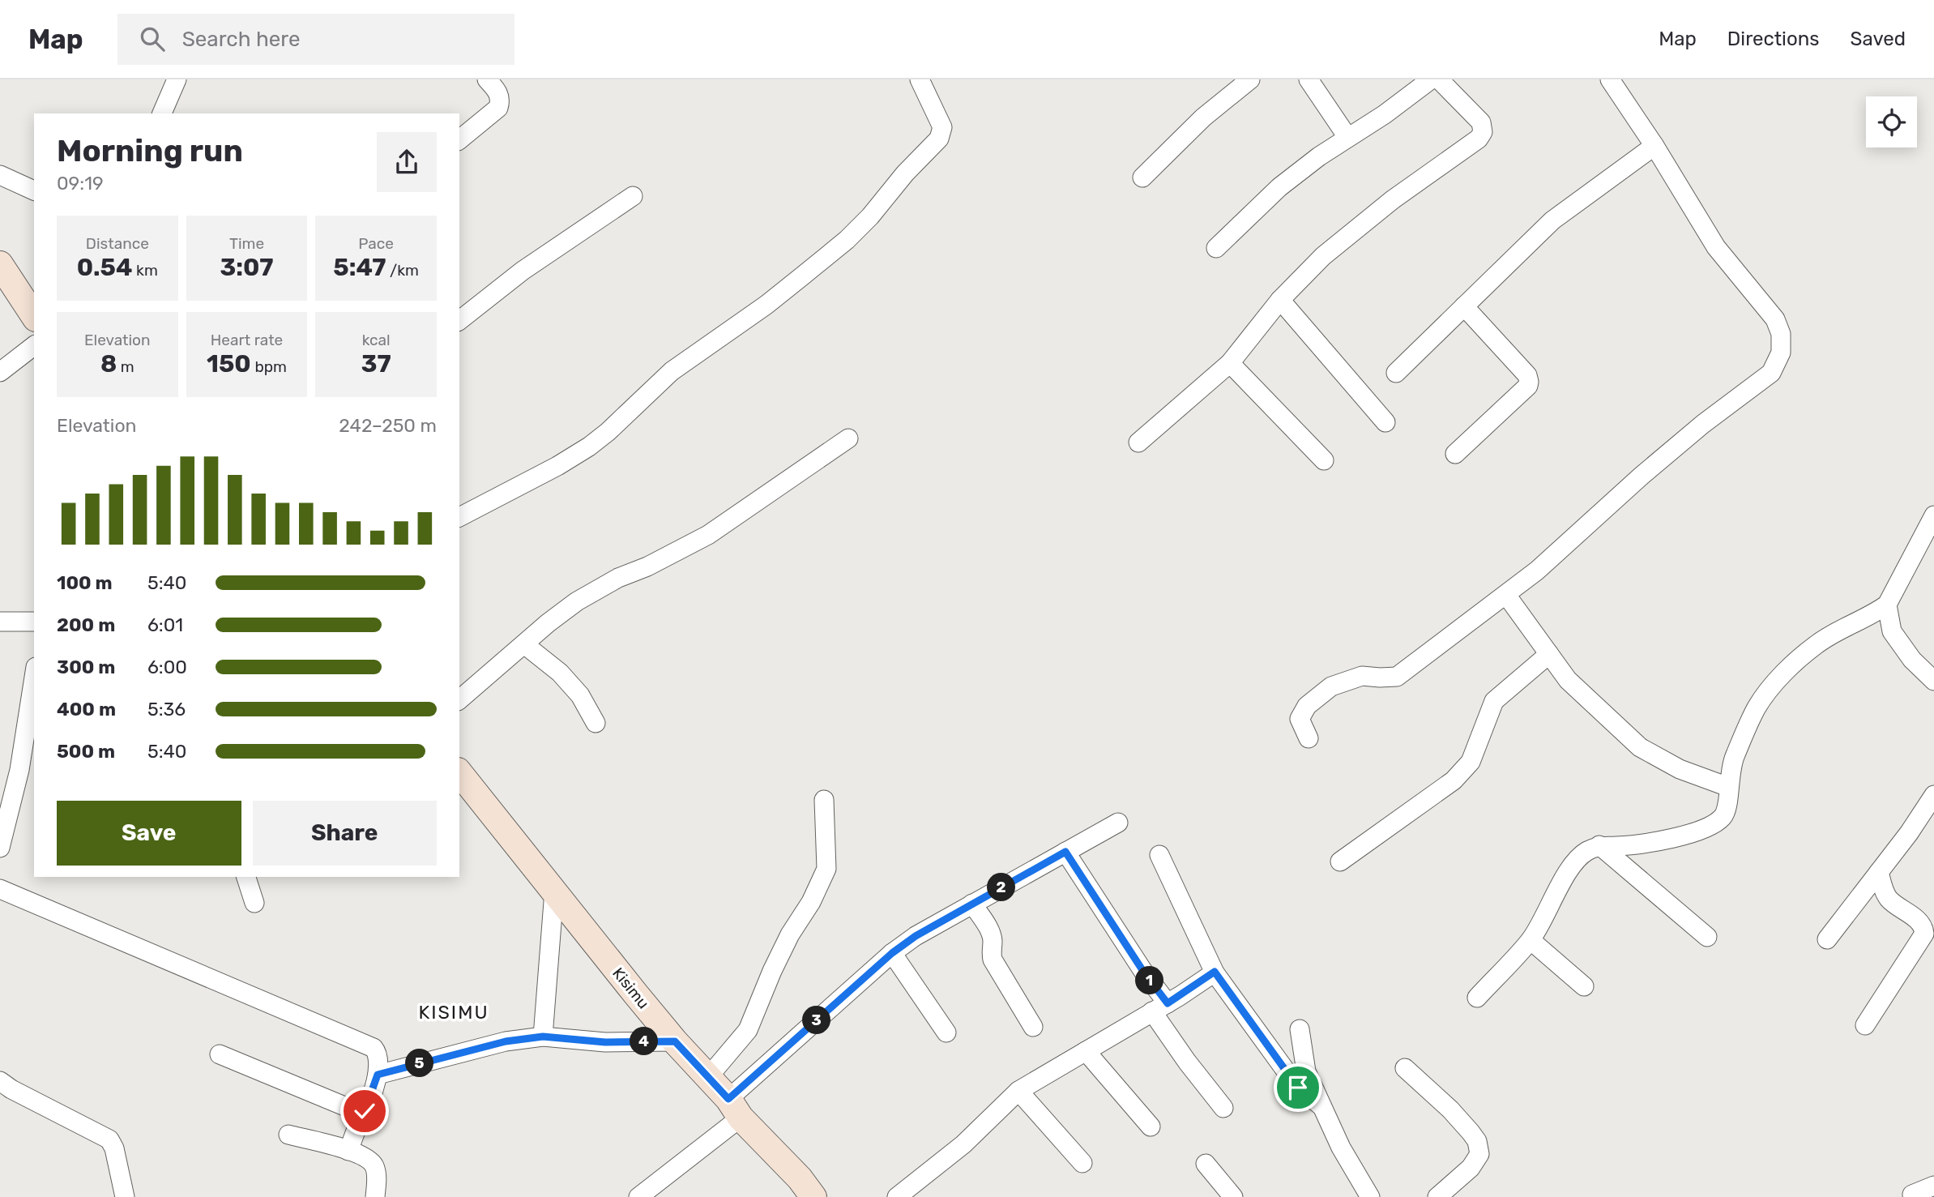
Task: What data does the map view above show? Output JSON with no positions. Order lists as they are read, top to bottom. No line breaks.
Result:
{"streets":{"street":["Kisimu"]},"districts":["KISIMU"],"page":{"header":"Map","search":"Search here","nav":["Map","Directions","Saved"],"heading":["Morning run","09:19"],"stats":[["Distance","0.54 km"],["Time","3:07"],["Pace","5:47 /km"],["Elevation","8 m"],["Heart rate","150 bpm"],["kcal","37"]],"chart":["Elevation","242–250 m"],"list":[{"name":"100 m","note":"5:40"},{"name":"200 m","note":"6:01"},{"name":"300 m","note":"6:00"},{"name":"400 m","note":"5:36"},{"name":"500 m","note":"5:40"}],"buttons":["Save","Share"],"pins":["2","1","3","4","5"]}}
